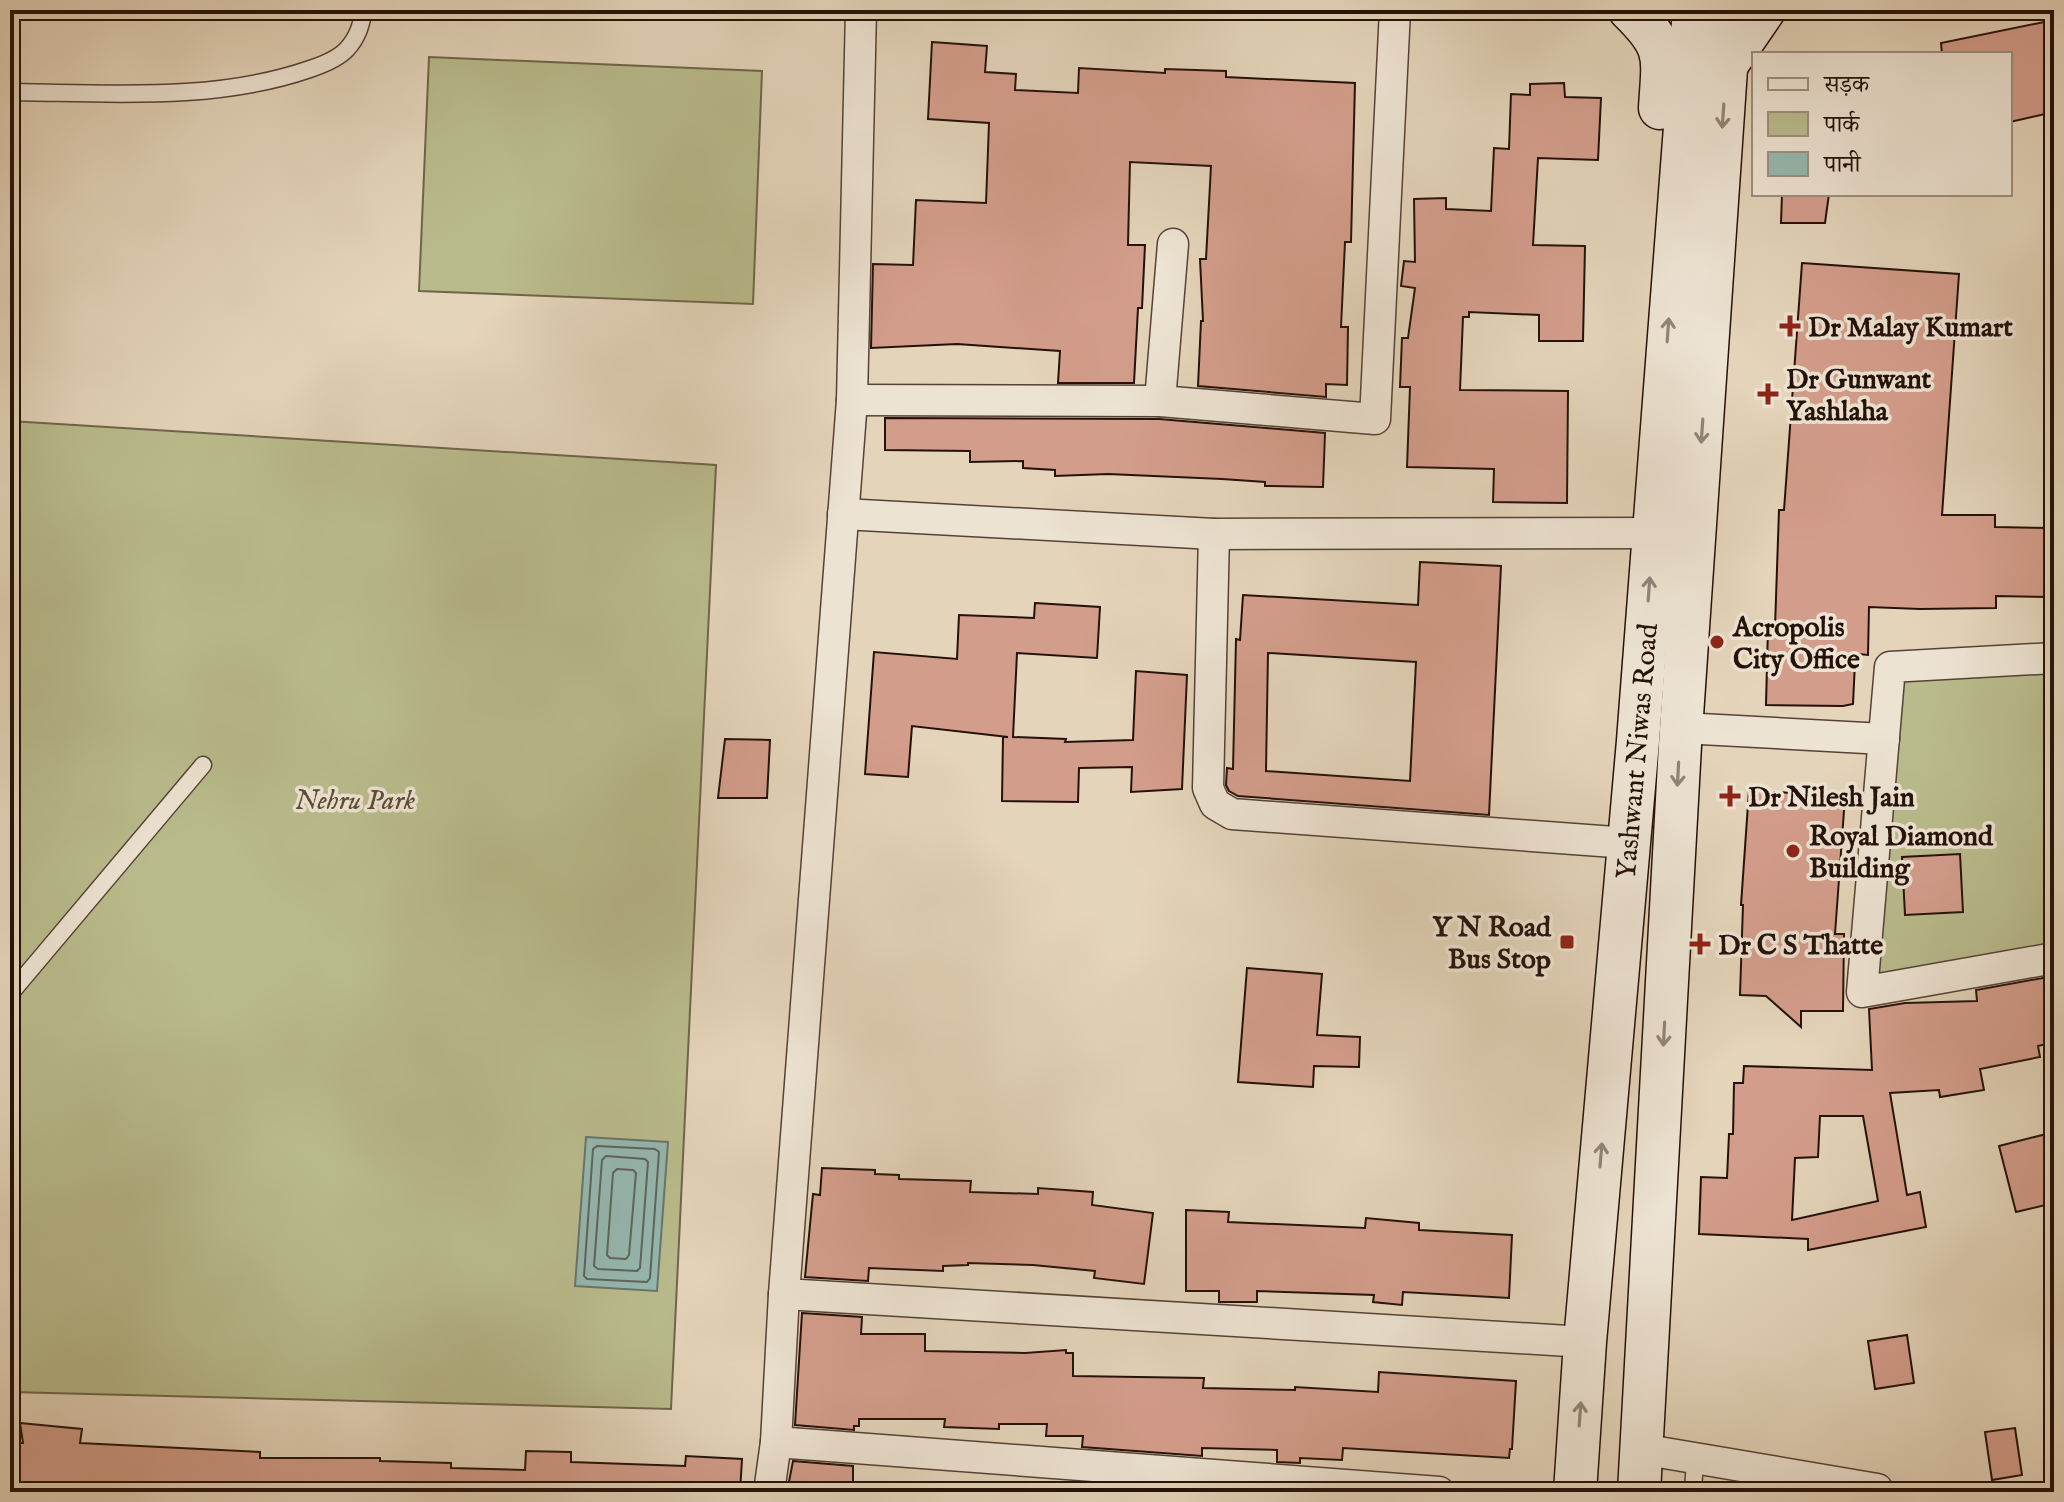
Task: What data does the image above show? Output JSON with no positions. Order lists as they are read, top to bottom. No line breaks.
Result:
{"streets":{"main road":["Yashwant Niwas Road"]},"parks":["Nehru Park"],"places":{"health":["Dr Malay Kumart","Dr Gunwant Yashlaha","Dr Nilesh Jain","Dr C S Thatte"],"other":["Acropolis City Office","Royal Diamond Building"],"transit":["Y N Road Bus Stop"]},"legend":["सड़क","पार्क","पानी"]}
